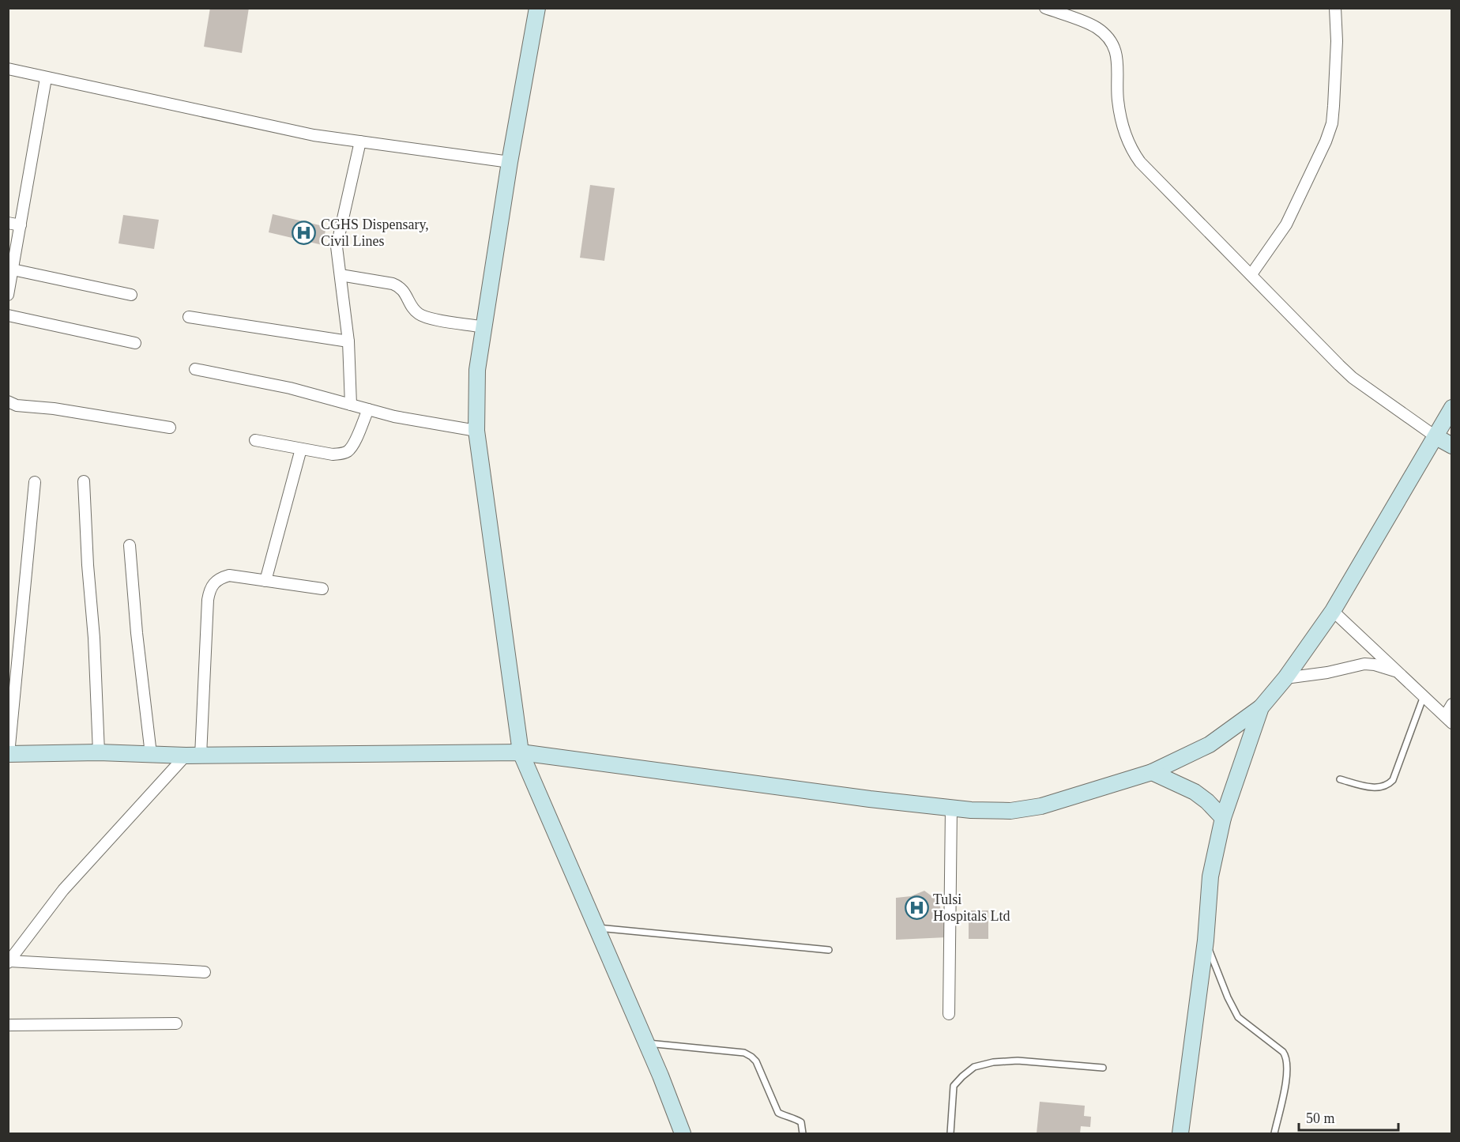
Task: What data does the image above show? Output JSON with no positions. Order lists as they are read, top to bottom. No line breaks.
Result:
{"places":{"hospital":["CGHS Dispensary, Civil Lines","Tulsi Hospitals Ltd"]},"scale_bar":"50 m"}
